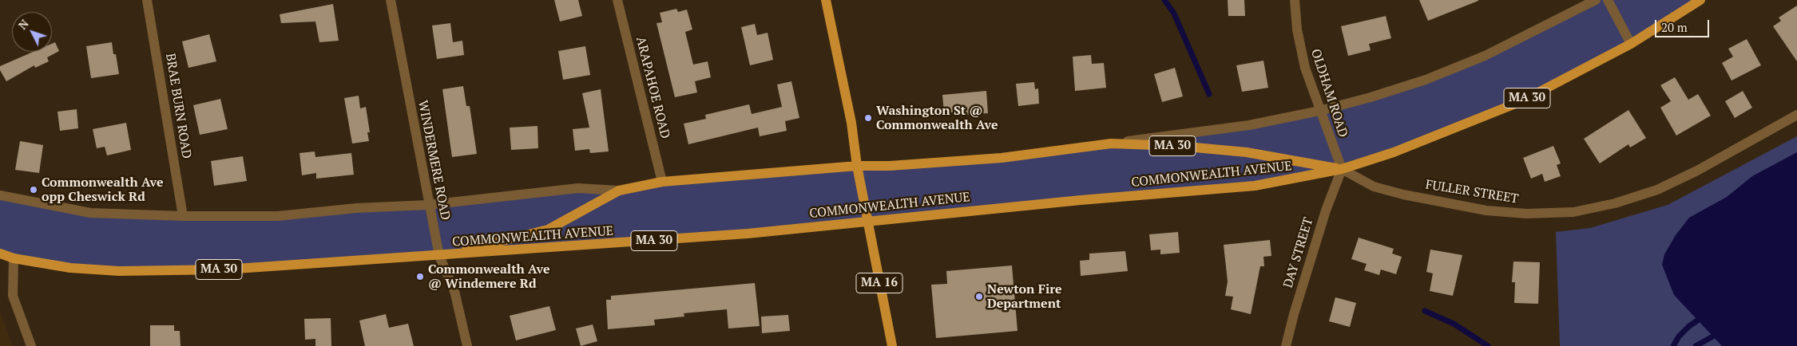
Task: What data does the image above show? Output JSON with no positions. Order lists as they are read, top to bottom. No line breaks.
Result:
{"streets":{"main road":["MA 30","COMMONWEALTH AVENUE","MA 16"],"street":["ARAPAHOE ROAD","OLDHAM ROAD","BRAE BURN ROAD","WINDERMERE ROAD","FULLER STREET","DAY STREET"]},"crossings":[["ARAPAHOE ROAD","COMMONWEALTH AVENUE"],["OLDHAM ROAD","COMMONWEALTH AVENUE"],["OLDHAM ROAD","FULLER STREET"],["OLDHAM ROAD","DAY STREET"],["BRAE BURN ROAD","COMMONWEALTH AVENUE"],["WINDERMERE ROAD","COMMONWEALTH AVENUE"],["COMMONWEALTH AVENUE","FULLER STREET"],["COMMONWEALTH AVENUE","DAY STREET"],["COMMONWEALTH AVENUE","MA 16"],["FULLER STREET","DAY STREET"]],"places":["Washington St @ Commonwealth Ave","Commonwealth Ave opp Cheswick Rd","Commonwealth Ave @ Windemere Rd","Newton Fire Department"],"scale_bar":"20 m","north":"top left"}
